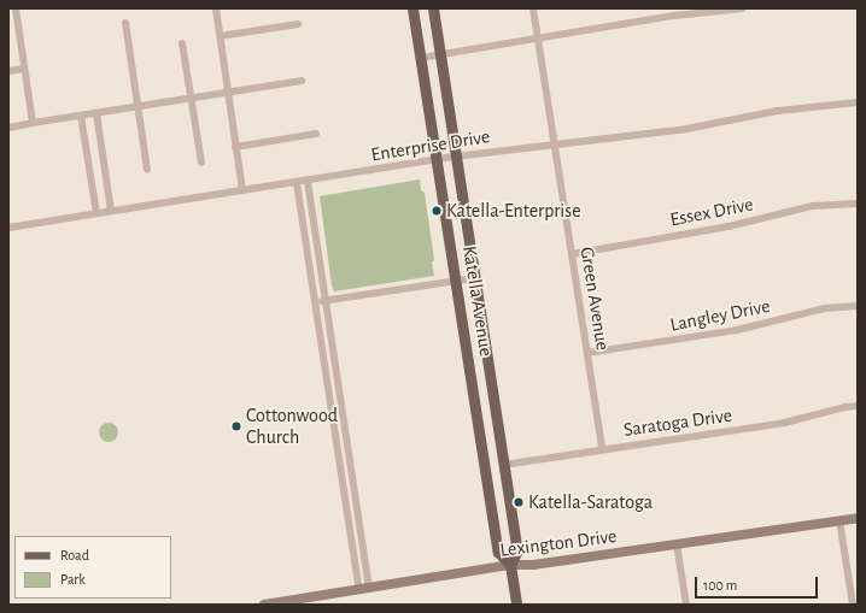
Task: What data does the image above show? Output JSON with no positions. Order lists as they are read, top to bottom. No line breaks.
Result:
{"streets":{"main road":["Katella Avenue"],"street":["Enterprise Drive","Essex Drive","Green Avenue","Langley Drive","Saratoga Drive","Lexington Drive"]},"crossings":[["Enterprise Drive","Green Avenue"],["Enterprise Drive","Katella Avenue"],["Essex Drive","Green Avenue"],["Green Avenue","Langley Drive"],["Green Avenue","Saratoga Drive"],["Katella Avenue","Saratoga Drive"],["Katella Avenue","Lexington Drive"]],"places":["Katella-Enterprise","Cottonwood Church","Katella-Saratoga"],"legend":["Road","Park"],"scale_bar":"100 m"}
